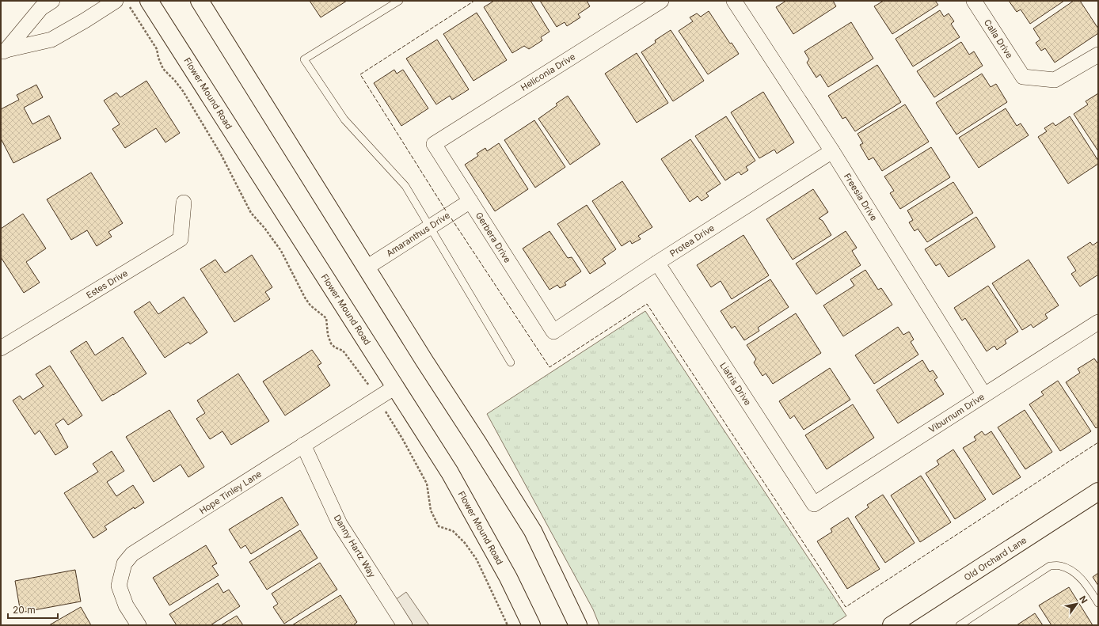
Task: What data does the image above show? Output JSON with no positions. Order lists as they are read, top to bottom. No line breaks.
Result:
{"streets":{"main road":["Flower Mound Road","Old Orchard Lane"],"street":["Calla Drive","Heliconia Drive","Freesia Drive","Amaranthus Drive","Gerbera Drive","Protea Drive","Estes Drive","Liatris Drive","Viburnum Drive","Hope Tinley Lane","Danny Hartz Way"]},"crossings":[["Heliconia Drive","Gerbera Drive"],["Flower Mound Road","Hope Tinley Lane"],["Freesia Drive","Protea Drive"],["Freesia Drive","Viburnum Drive"],["Amaranthus Drive","Gerbera Drive"],["Gerbera Drive","Protea Drive"],["Protea Drive","Liatris Drive"],["Liatris Drive","Viburnum Drive"],["Hope Tinley Lane","Danny Hartz Way"]],"scale_bar":"20 m","north":"top right"}
